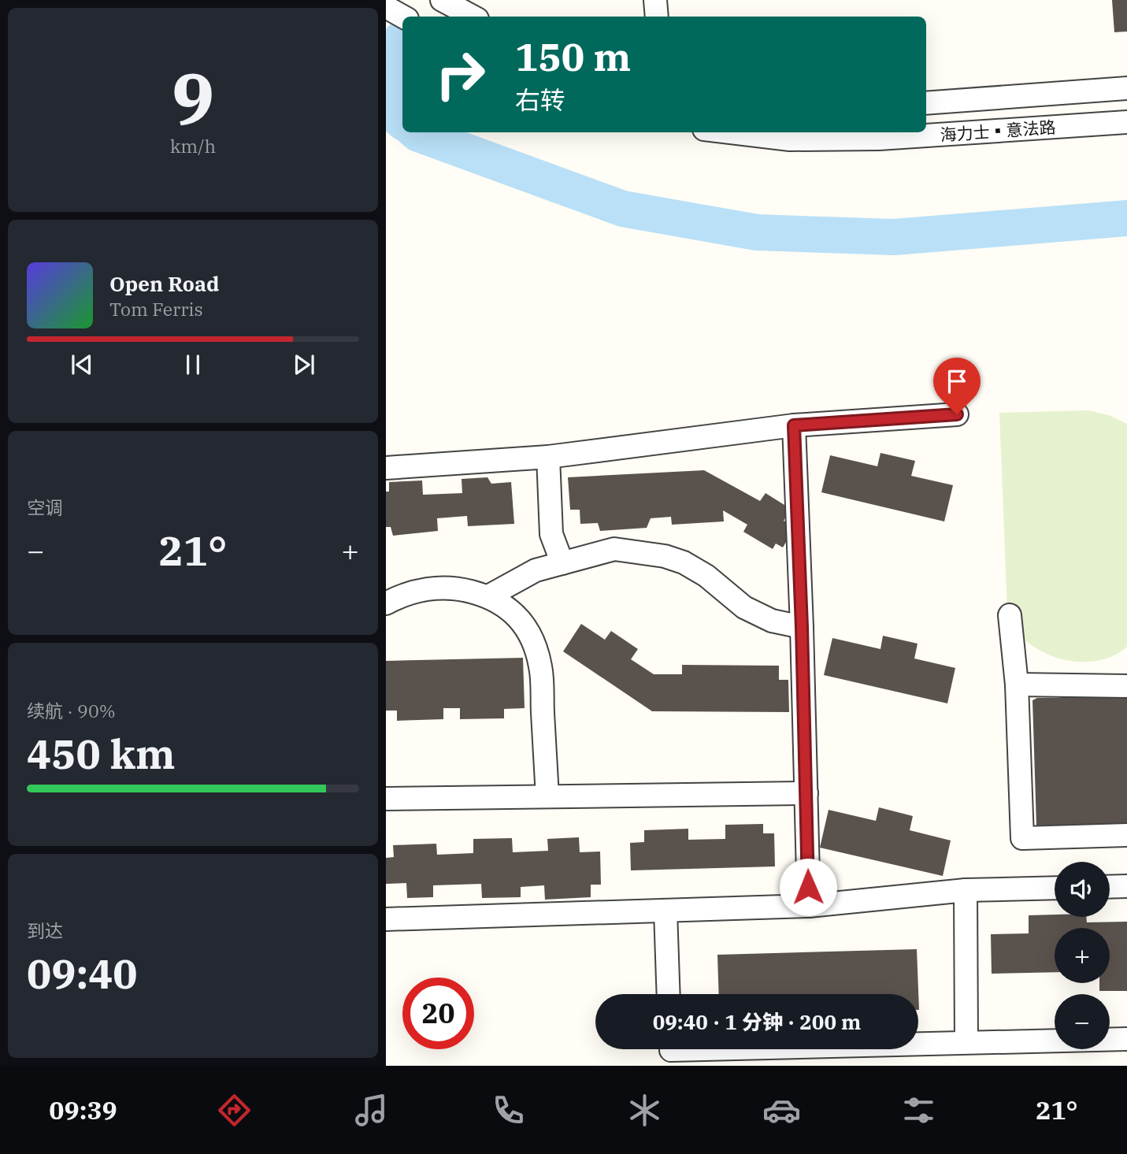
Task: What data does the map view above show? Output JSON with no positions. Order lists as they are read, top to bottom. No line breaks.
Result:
{"streets":{"street":["海力士▪意法路"]},"page":{"tile":[["9","km/h"],"空调",["续航 · 90%","450 km"],["到达","09:40"]],"turn":["150 m","右转"],"song":["Open Road","Tom Ferris"],"heat":["−","21°","+"],"map_buttons":["+","−"],"limit":"20","trip":"09:40 · 1 分钟 · 200 m","tabs":["09:39","21°"]}}
